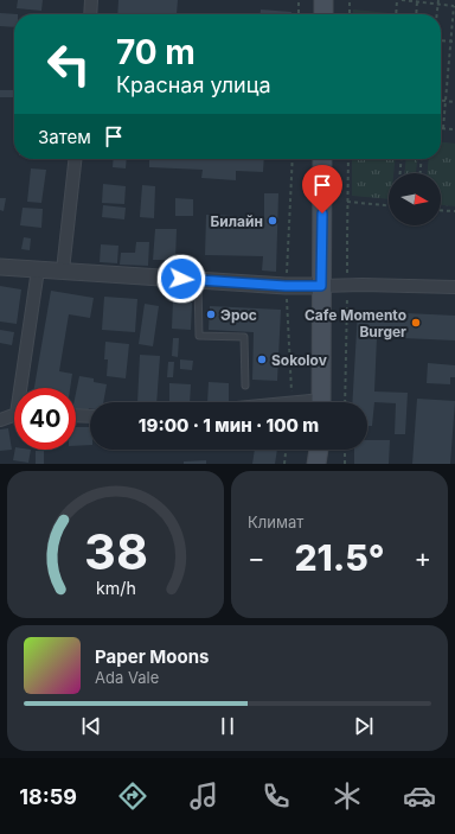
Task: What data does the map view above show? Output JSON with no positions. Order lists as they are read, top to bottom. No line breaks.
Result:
{"places":["Билайн","Эрос","Cafe Momento Burger","Sokolov"],"north":"right","page":{"turn":["70 m","Красная улица"],"then":"Затем","limit":"40","trip":"19:00 · 1 мин · 100 m","tile":"Климат","heat":["−","21.5°","+"],"song":["Paper Moons","Ada Vale"],"tabs":"18:59","gauge":["38","km/h"]}}
